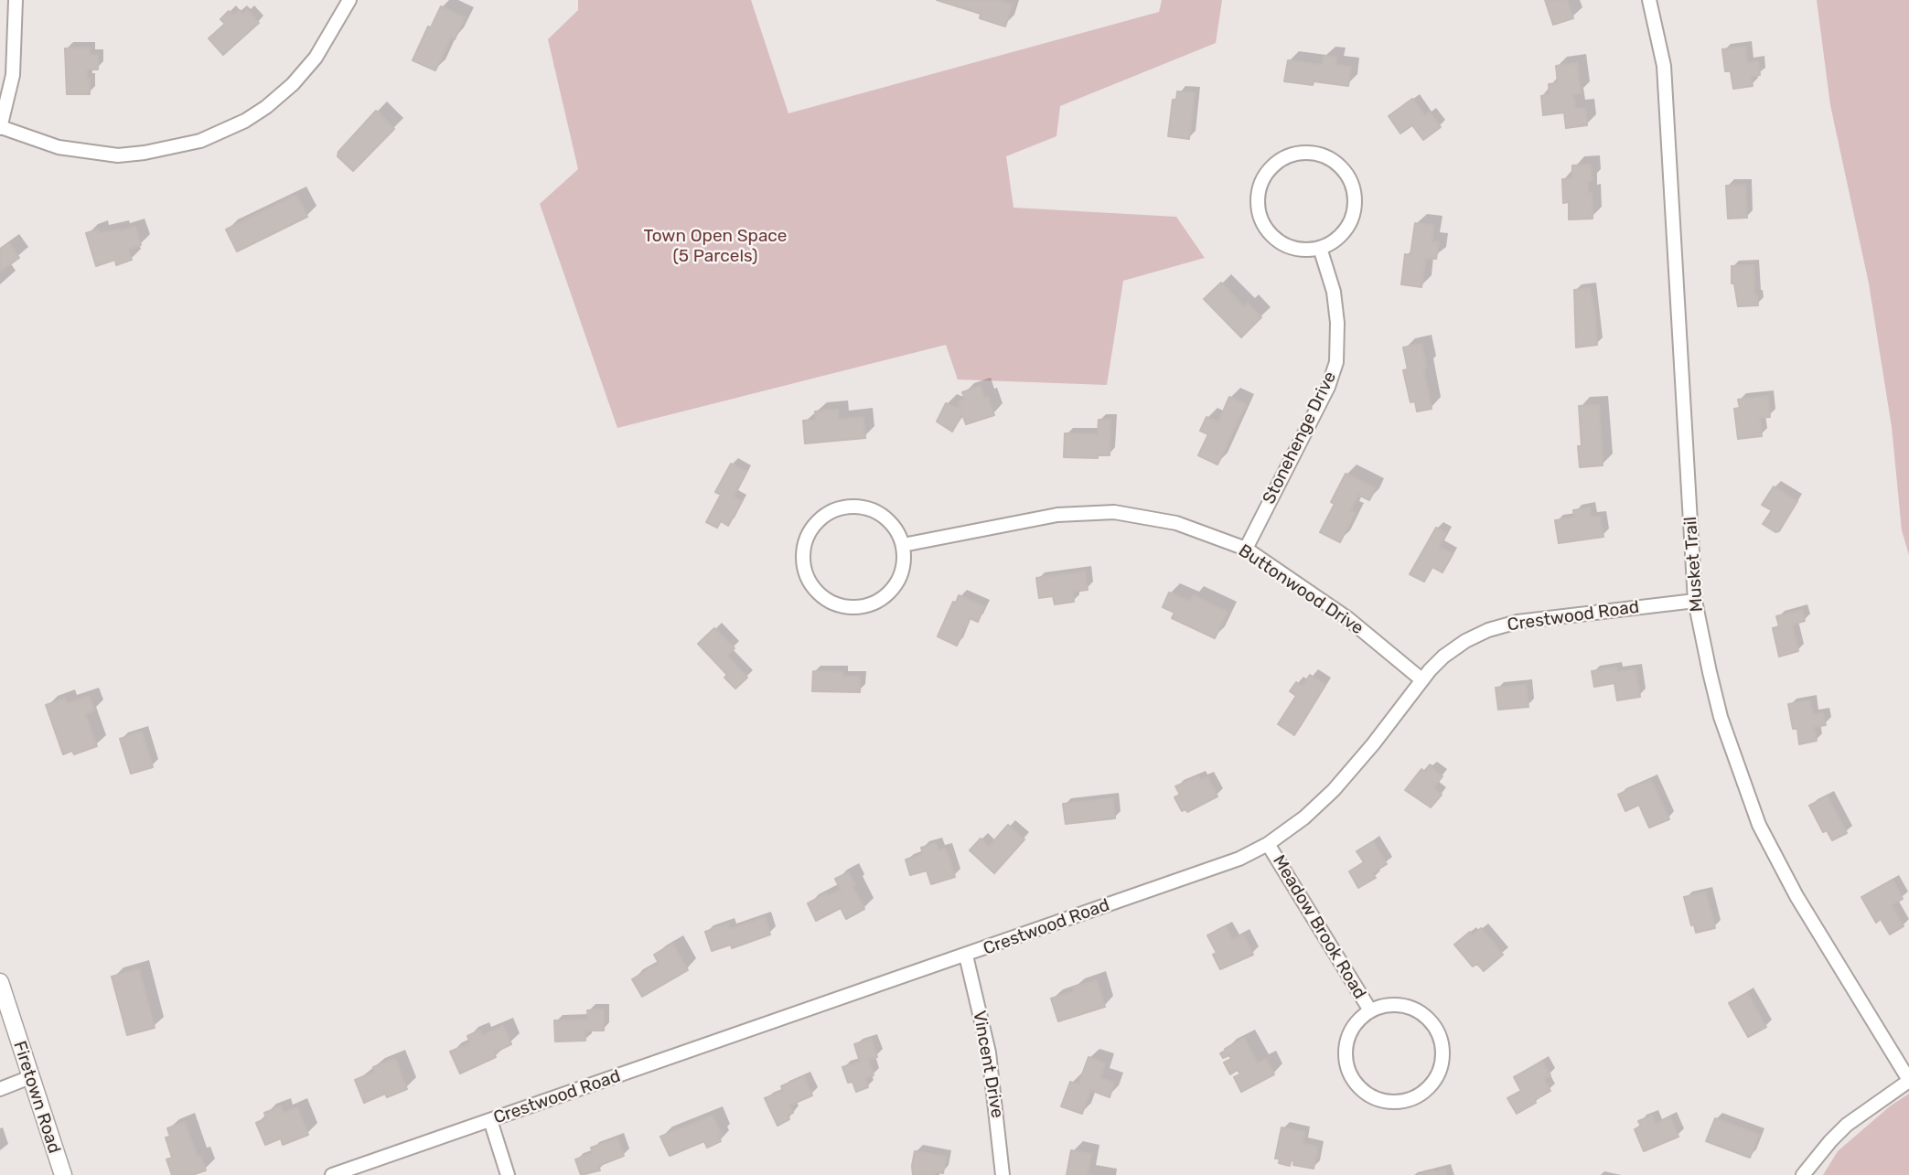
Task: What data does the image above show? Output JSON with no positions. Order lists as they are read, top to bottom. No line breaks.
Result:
{"streets":{"street":["Stonehenge Drive","Musket Trail","Buttonwood Drive","Crestwood Road","Meadow Brook Road","Vincent Drive","Firetown Road"]},"crossings":[["Stonehenge Drive","Buttonwood Drive"],["Musket Trail","Crestwood Road"],["Buttonwood Drive","Crestwood Road"],["Crestwood Road","Meadow Brook Road"],["Crestwood Road","Vincent Drive"]],"parks":["Town Open Space (5 Parcels)"]}
